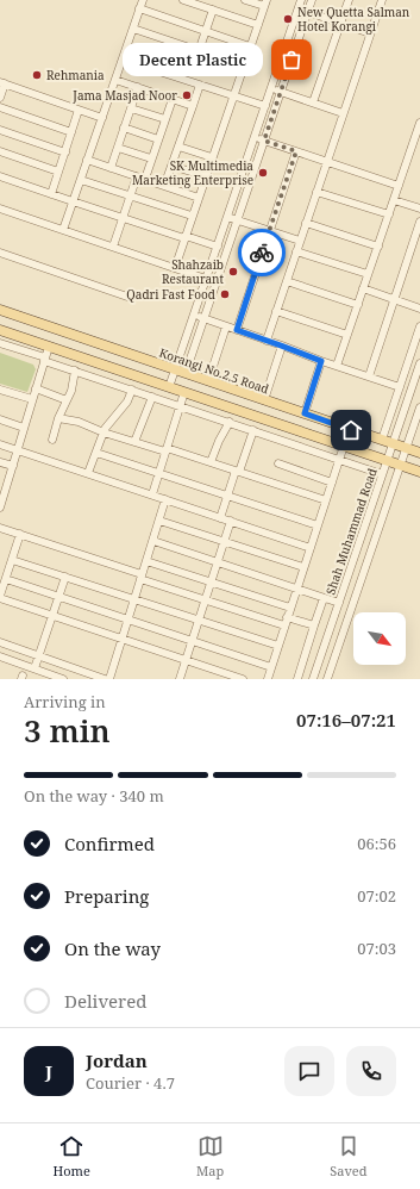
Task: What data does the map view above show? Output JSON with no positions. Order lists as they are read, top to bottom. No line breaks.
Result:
{"streets":{"main road":["Korangi No.2.5 Road"],"street":["Shah Muhammad Road"]},"crossings":[["Korangi No.2.5 Road","Shah Muhammad Road"]],"places":["New Quetta Salman Hotel Korangi","Decent Plastic","Rehmania","Jama Masjad Noor","SK Multimedia Marketing Enterprise","Shahzaib Restaurant","Qadri Fast Food"],"north":"bottom right","page":{"bubble":"Decent Plastic","heading":["3 min","Arriving in","07:16–07:21"],"panel":["Jordan","Courier · 4.7"],"bar":"On the way · 340 m","list":[["Confirmed","06:56"],["Preparing","07:02"],["On the way","07:03"],"Delivered"],"round":"J","tabs":["Home","Map","Saved"]}}
